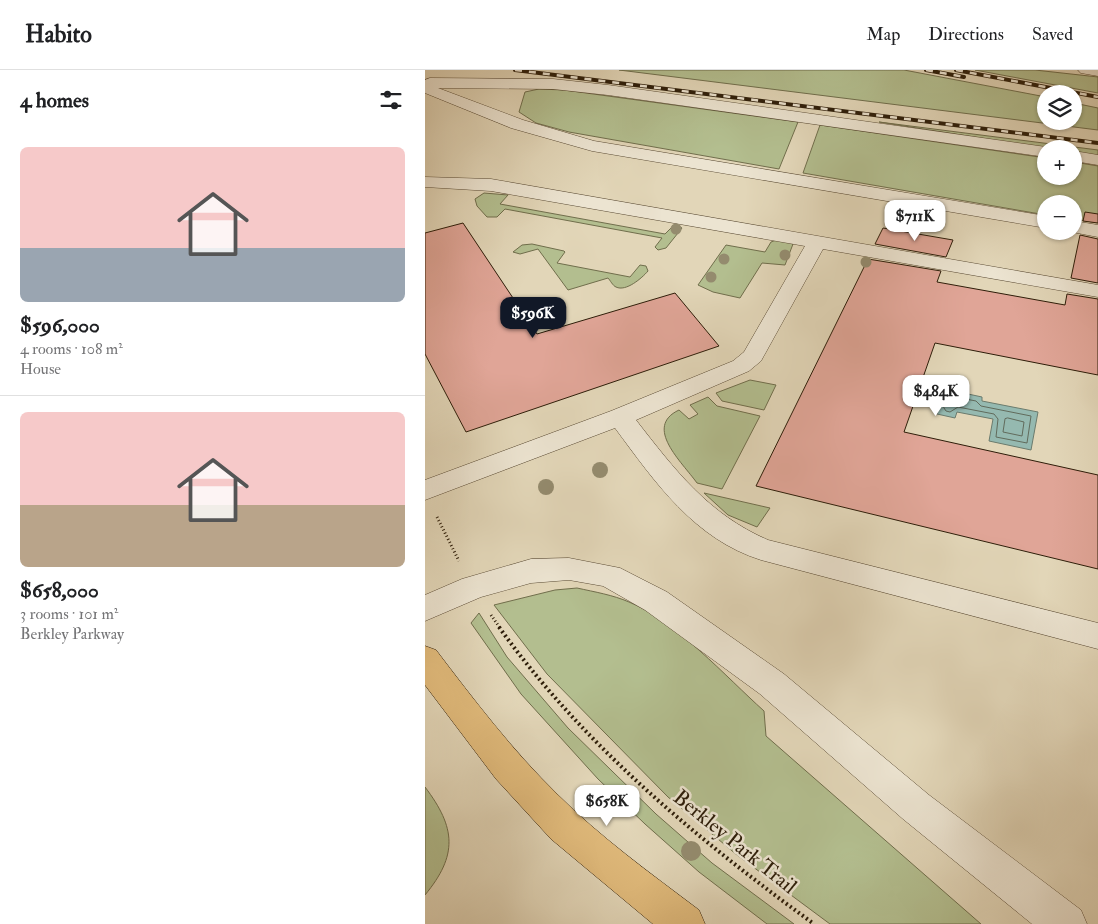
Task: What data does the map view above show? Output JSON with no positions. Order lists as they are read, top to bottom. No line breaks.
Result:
{"streets":{"path":["Berkley Park Trail"]},"page":{"header":"Habito","nav":["Map","Directions","Saved"],"heading":"4 homes","map_buttons":["+","−"],"list":[{"name":"$596,000","note":"4 rooms · 108 m² · House"},{"name":"$658,000","note":"3 rooms · 101 m² · Berkley Parkway"}],"price":["$711K","$596K","$484K","$658K"]}}
